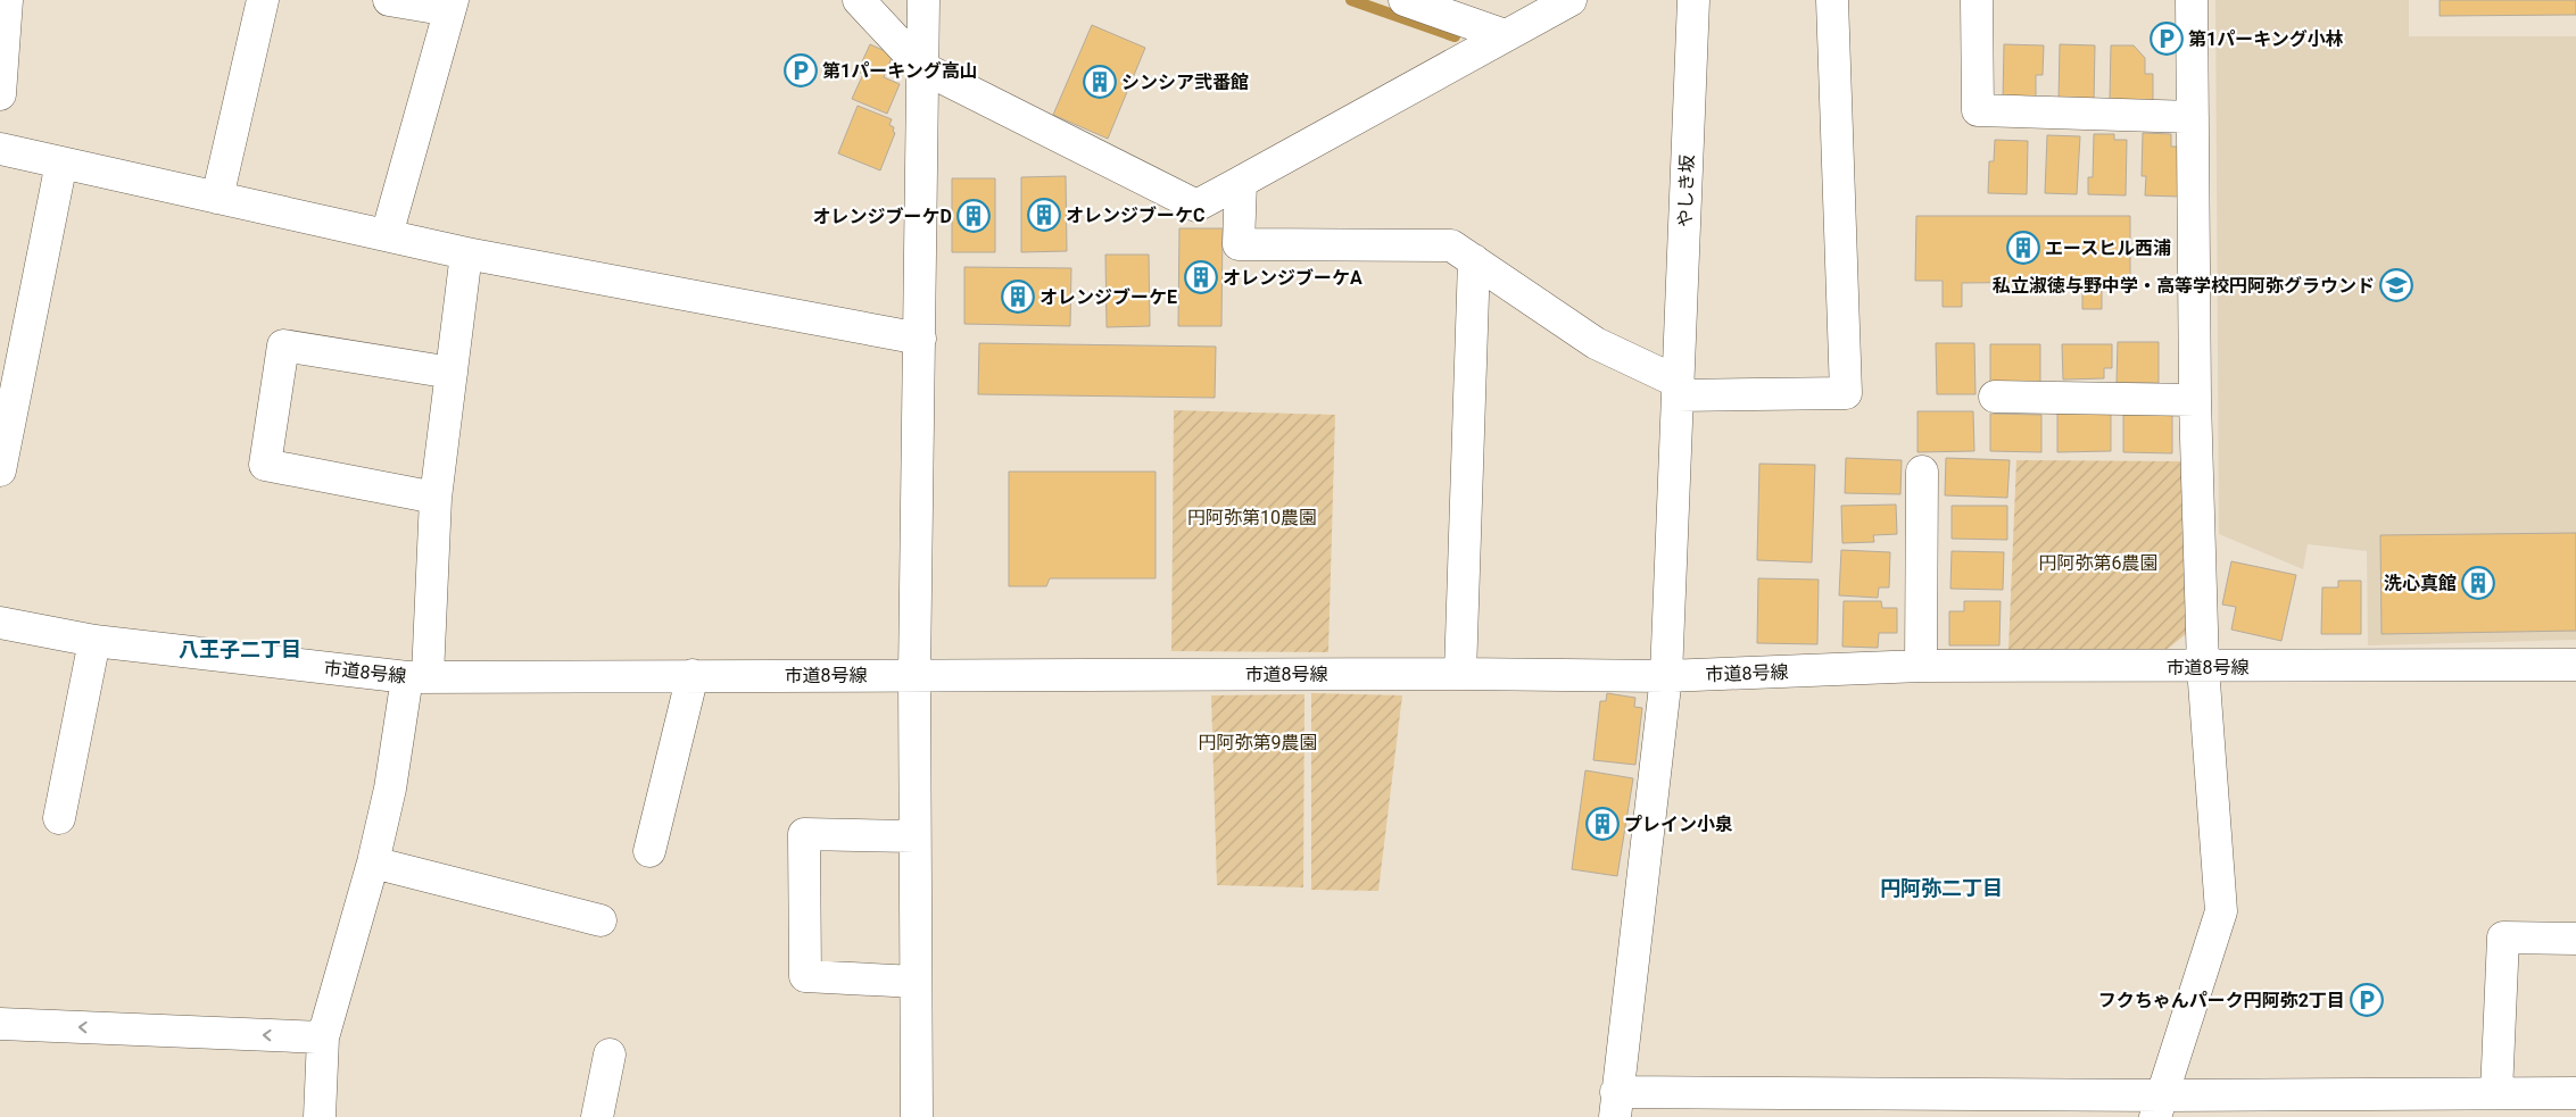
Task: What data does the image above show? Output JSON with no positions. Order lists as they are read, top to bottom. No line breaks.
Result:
{"streets":{"street":["やしき坂","市道8号線"]},"crossings":[["やしき坂","市道8号線"]],"districts":["八王子二丁目","円阿弥二丁目"],"parks":["円阿弥第10農園","円阿弥第6農園","円阿弥第9農園"],"places":{"parking":["第1パーキング小林","第1パーキング高山","フクちゃんパーク円阿弥2丁目"],"building":["シンシア弐番館","オレンジブーケC","オレンジブーケD","エースヒル西浦","オレンジブーケA","オレンジブーケE","洗心真館","プレイン小泉"],"school or university":["私立淑徳与野中学・高等学校円阿弥グラウンド"]}}
